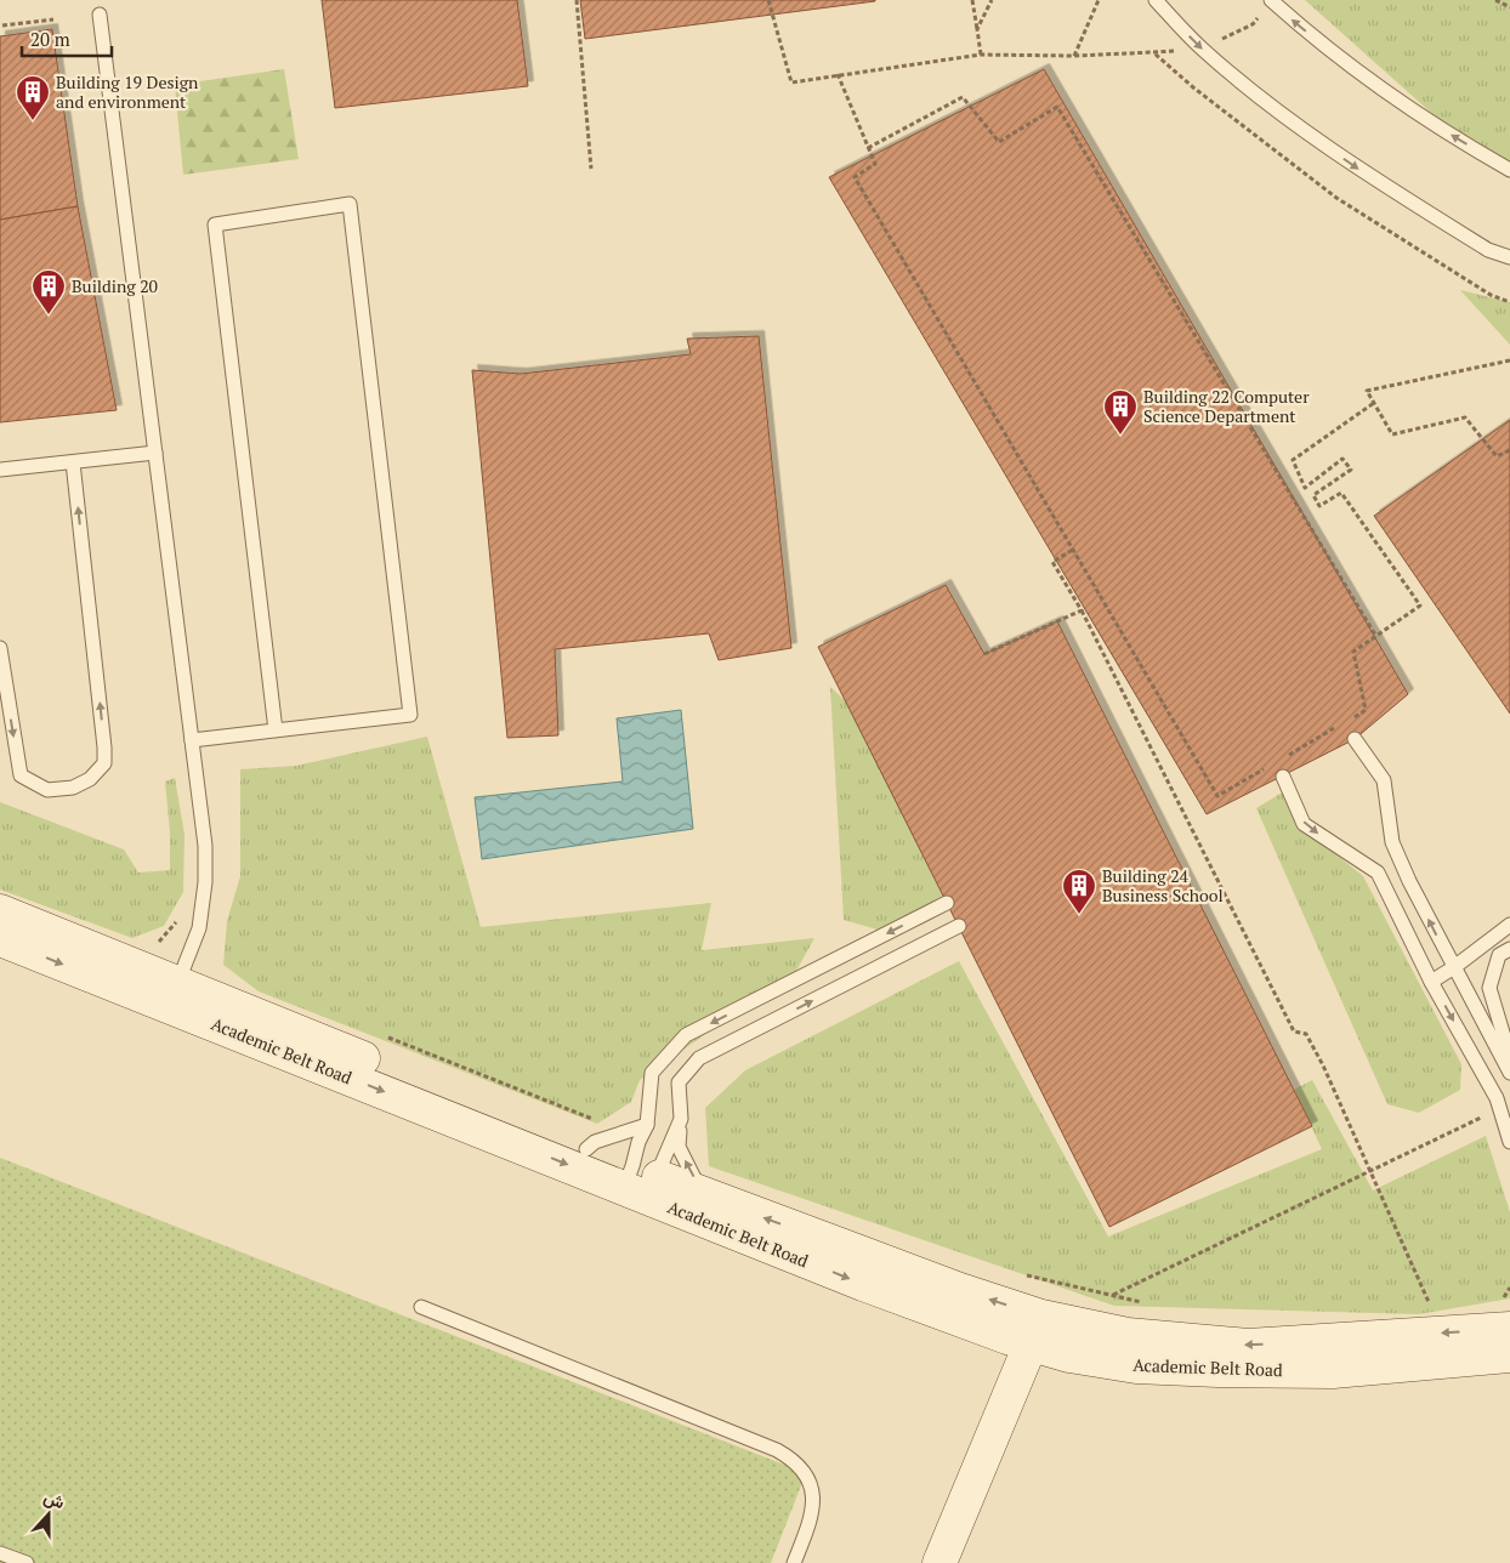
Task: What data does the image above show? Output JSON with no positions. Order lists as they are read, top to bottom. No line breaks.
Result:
{"streets":{"street":["Academic Belt Road"]},"places":{"building":["Building 19 Design and environment","Building 20","Building 22 Computer Science Department","Building 24 Business School"]},"scale_bar":"20 m","north":"top"}
